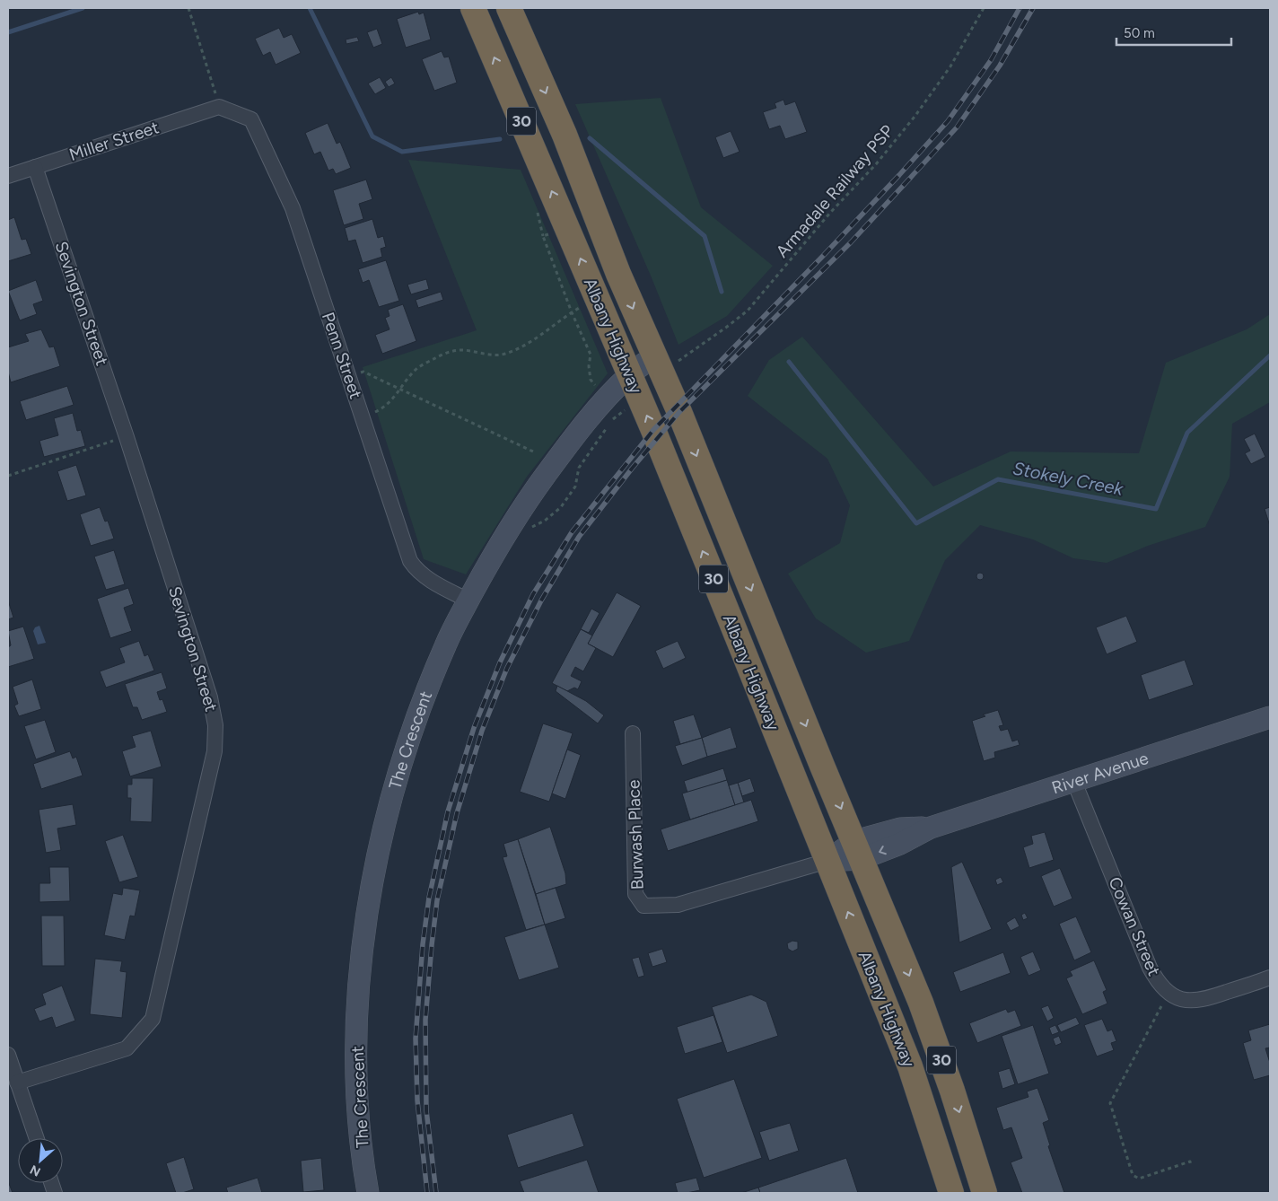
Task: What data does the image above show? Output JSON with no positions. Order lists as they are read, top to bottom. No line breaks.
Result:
{"streets":{"highway":["30","Albany Highway"],"main road":["The Crescent","River Avenue"],"street":["Miller Street","Sevington Street","Penn Street","Burwash Place","Cowan Street"],"path":["Armadale Railway PSP"]},"crossings":[["Miller Street","Sevington Street"],["Miller Street","Penn Street"],["Armadale Railway PSP","Albany Highway"],["Armadale Railway PSP","The Crescent"],["Albany Highway","The Crescent"],["Albany Highway","River Avenue"],["Albany Highway","Burwash Place"],["Penn Street","The Crescent"],["River Avenue","Burwash Place"],["River Avenue","Cowan Street"]],"water":["Stokely Creek"],"scale_bar":"50 m","north":"bottom left"}
